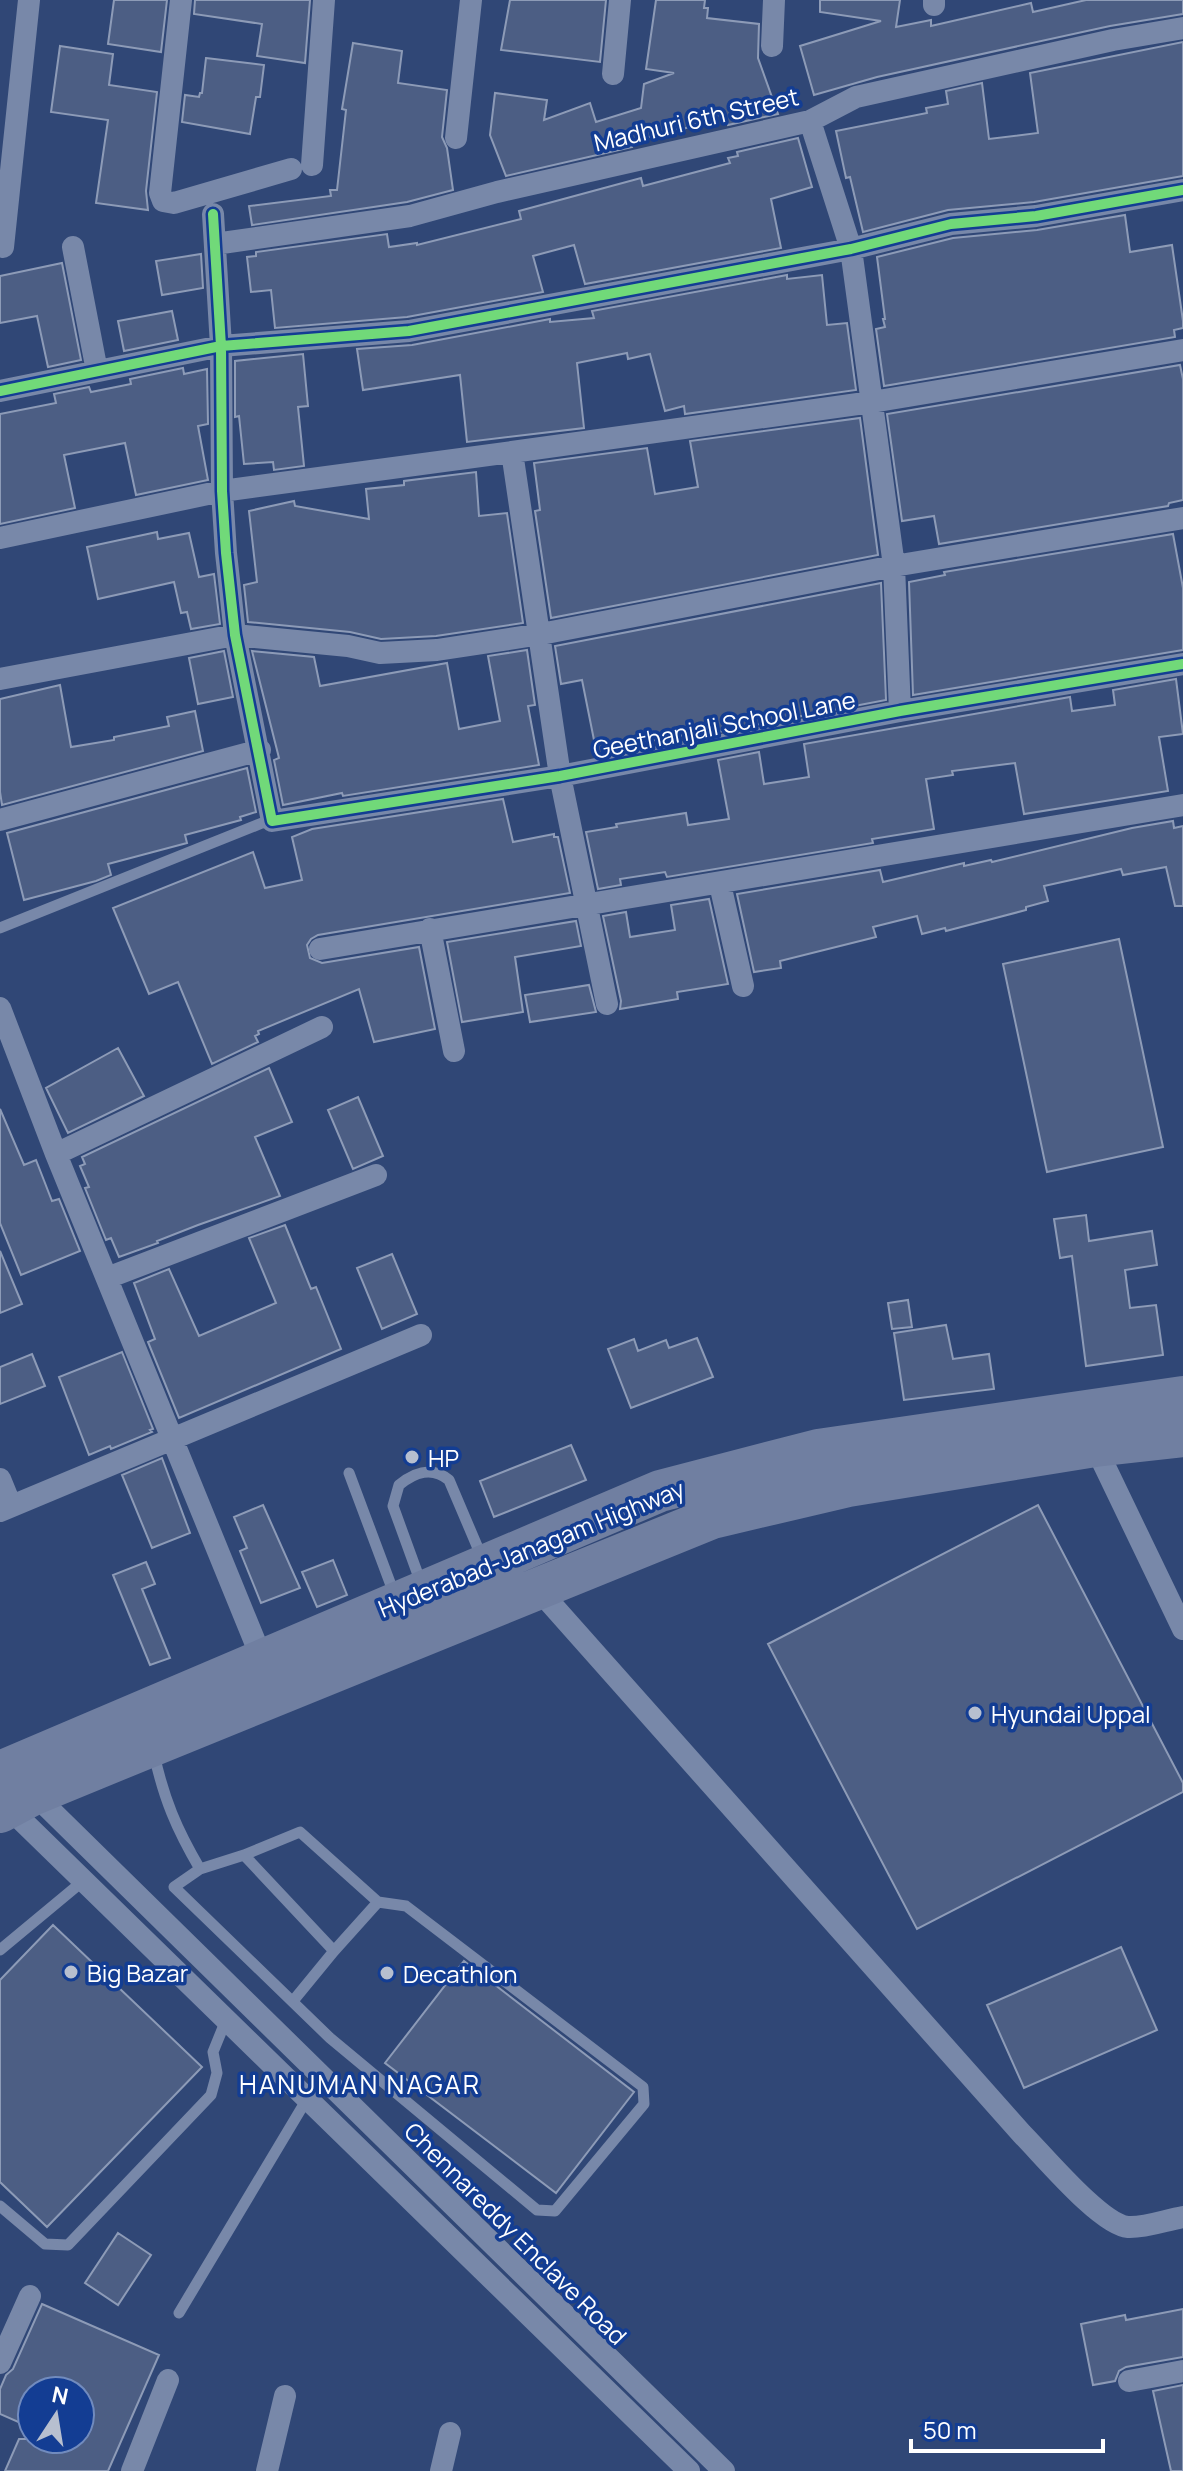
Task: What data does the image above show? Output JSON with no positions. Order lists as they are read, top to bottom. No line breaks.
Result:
{"streets":{"highway":["Hyderabad-Janagam Highway"],"street":["Madhuri 6th Street","Geethanjali School Lane","Chennareddy Enclave Road"]},"crossings":[["Hyderabad-Janagam Highway","Chennareddy Enclave Road"]],"districts":["HANUMAN NAGAR"],"places":["HP","Hyundai Uppal","Big Bazar","Decathlon"],"scale_bar":"50 m","north":"top"}
